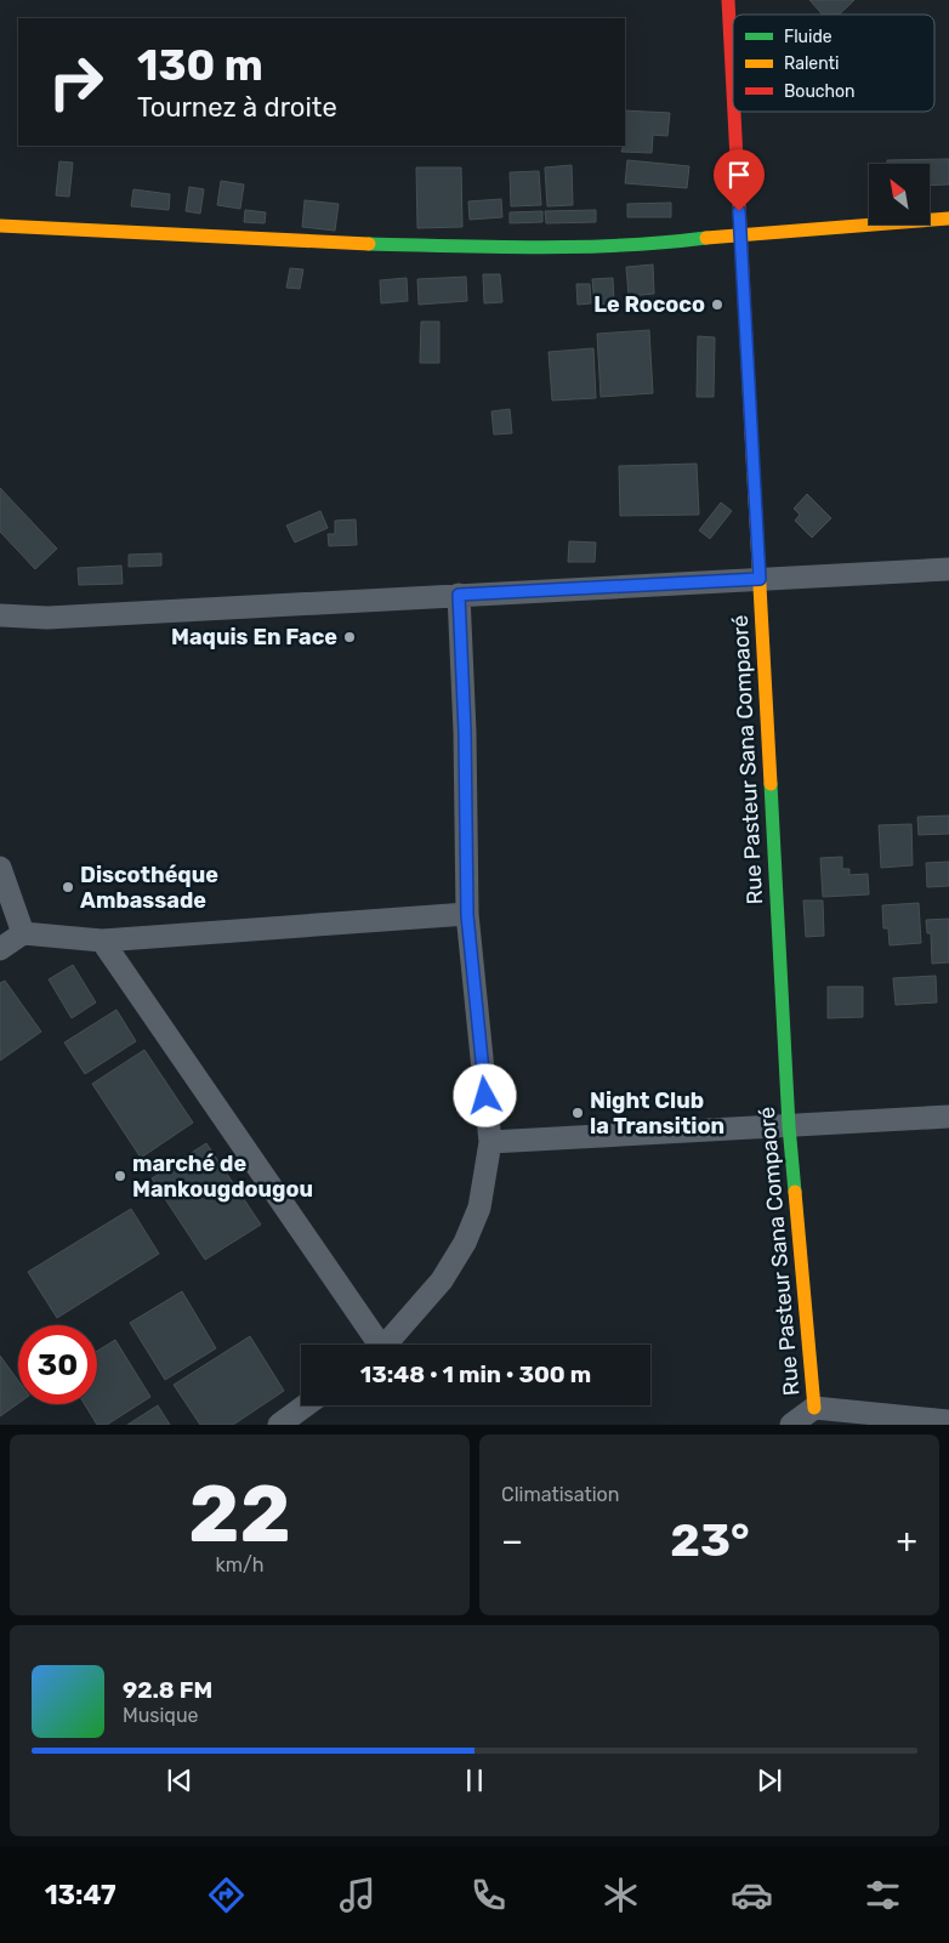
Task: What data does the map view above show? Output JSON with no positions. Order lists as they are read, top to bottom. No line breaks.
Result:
{"streets":{"street":["Rue Pasteur Sana Compaoré"]},"places":["Le Rococo","Maquis En Face","Discothéque Ambassade","Night Club la Transition","marché de Mankougdougou"],"legend":["Fluide","Ralenti","Bouchon"],"north":"top left","page":{"turn":["130 m","Tournez à droite"],"limit":"30","trip":"13:48 · 1 min · 300 m","tile":[["22","km/h"],"Climatisation"],"heat":["−","23°","+"],"song":["92.8 FM","Musique"],"tabs":"13:47"}}
